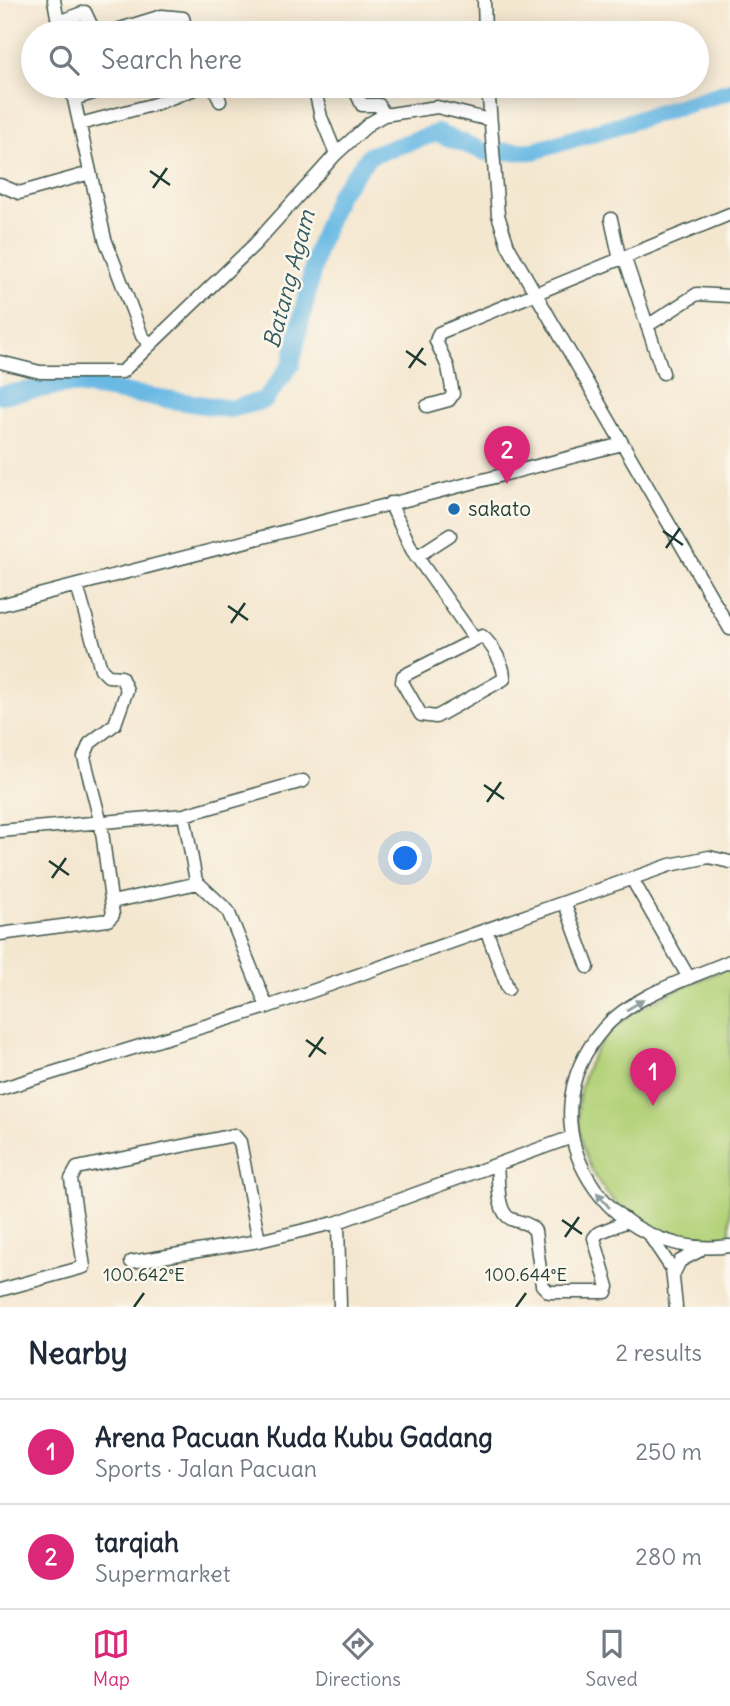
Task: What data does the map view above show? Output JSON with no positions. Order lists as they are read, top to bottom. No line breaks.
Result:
{"water":["Batang Agam"],"places":["sakato"],"page":{"search":"Search here","pins":["2","1"],"heading":["Nearby","2 results"],"list":[{"mark":"1","name":"Arena Pacuan Kuda Kubu Gadang","note":"Sports · Jalan Pacuan","value":"250 m"},{"mark":"2","name":"tarqiah","note":"Supermarket","value":"280 m"}],"nav":["Map","Directions","Saved"]},"coordinates":["100.642°E","100.644°E"]}
